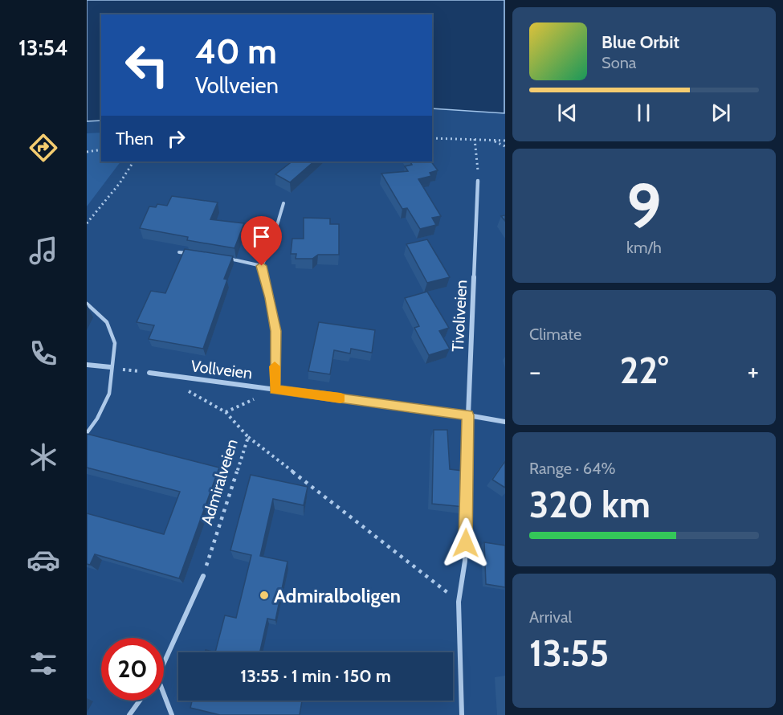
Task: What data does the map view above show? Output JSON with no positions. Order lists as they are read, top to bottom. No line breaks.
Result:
{"streets":{"street":["Tivoliveien","Vollveien"],"path":["Admiralveien"]},"crossings":[["Tivoliveien","Vollveien"],["Vollveien","Admiralveien"]],"places":["Admiralboligen"],"page":{"tabs":"13:54","turn":["40 m","Vollveien"],"song":["Blue Orbit","Sona"],"then":"Then","tile":[["9","km/h"],"Climate",["Range · 64%","320 km"],["Arrival","13:55"]],"heat":["−","22°","+"],"limit":"20","trip":"13:55 · 1 min · 150 m"}}
